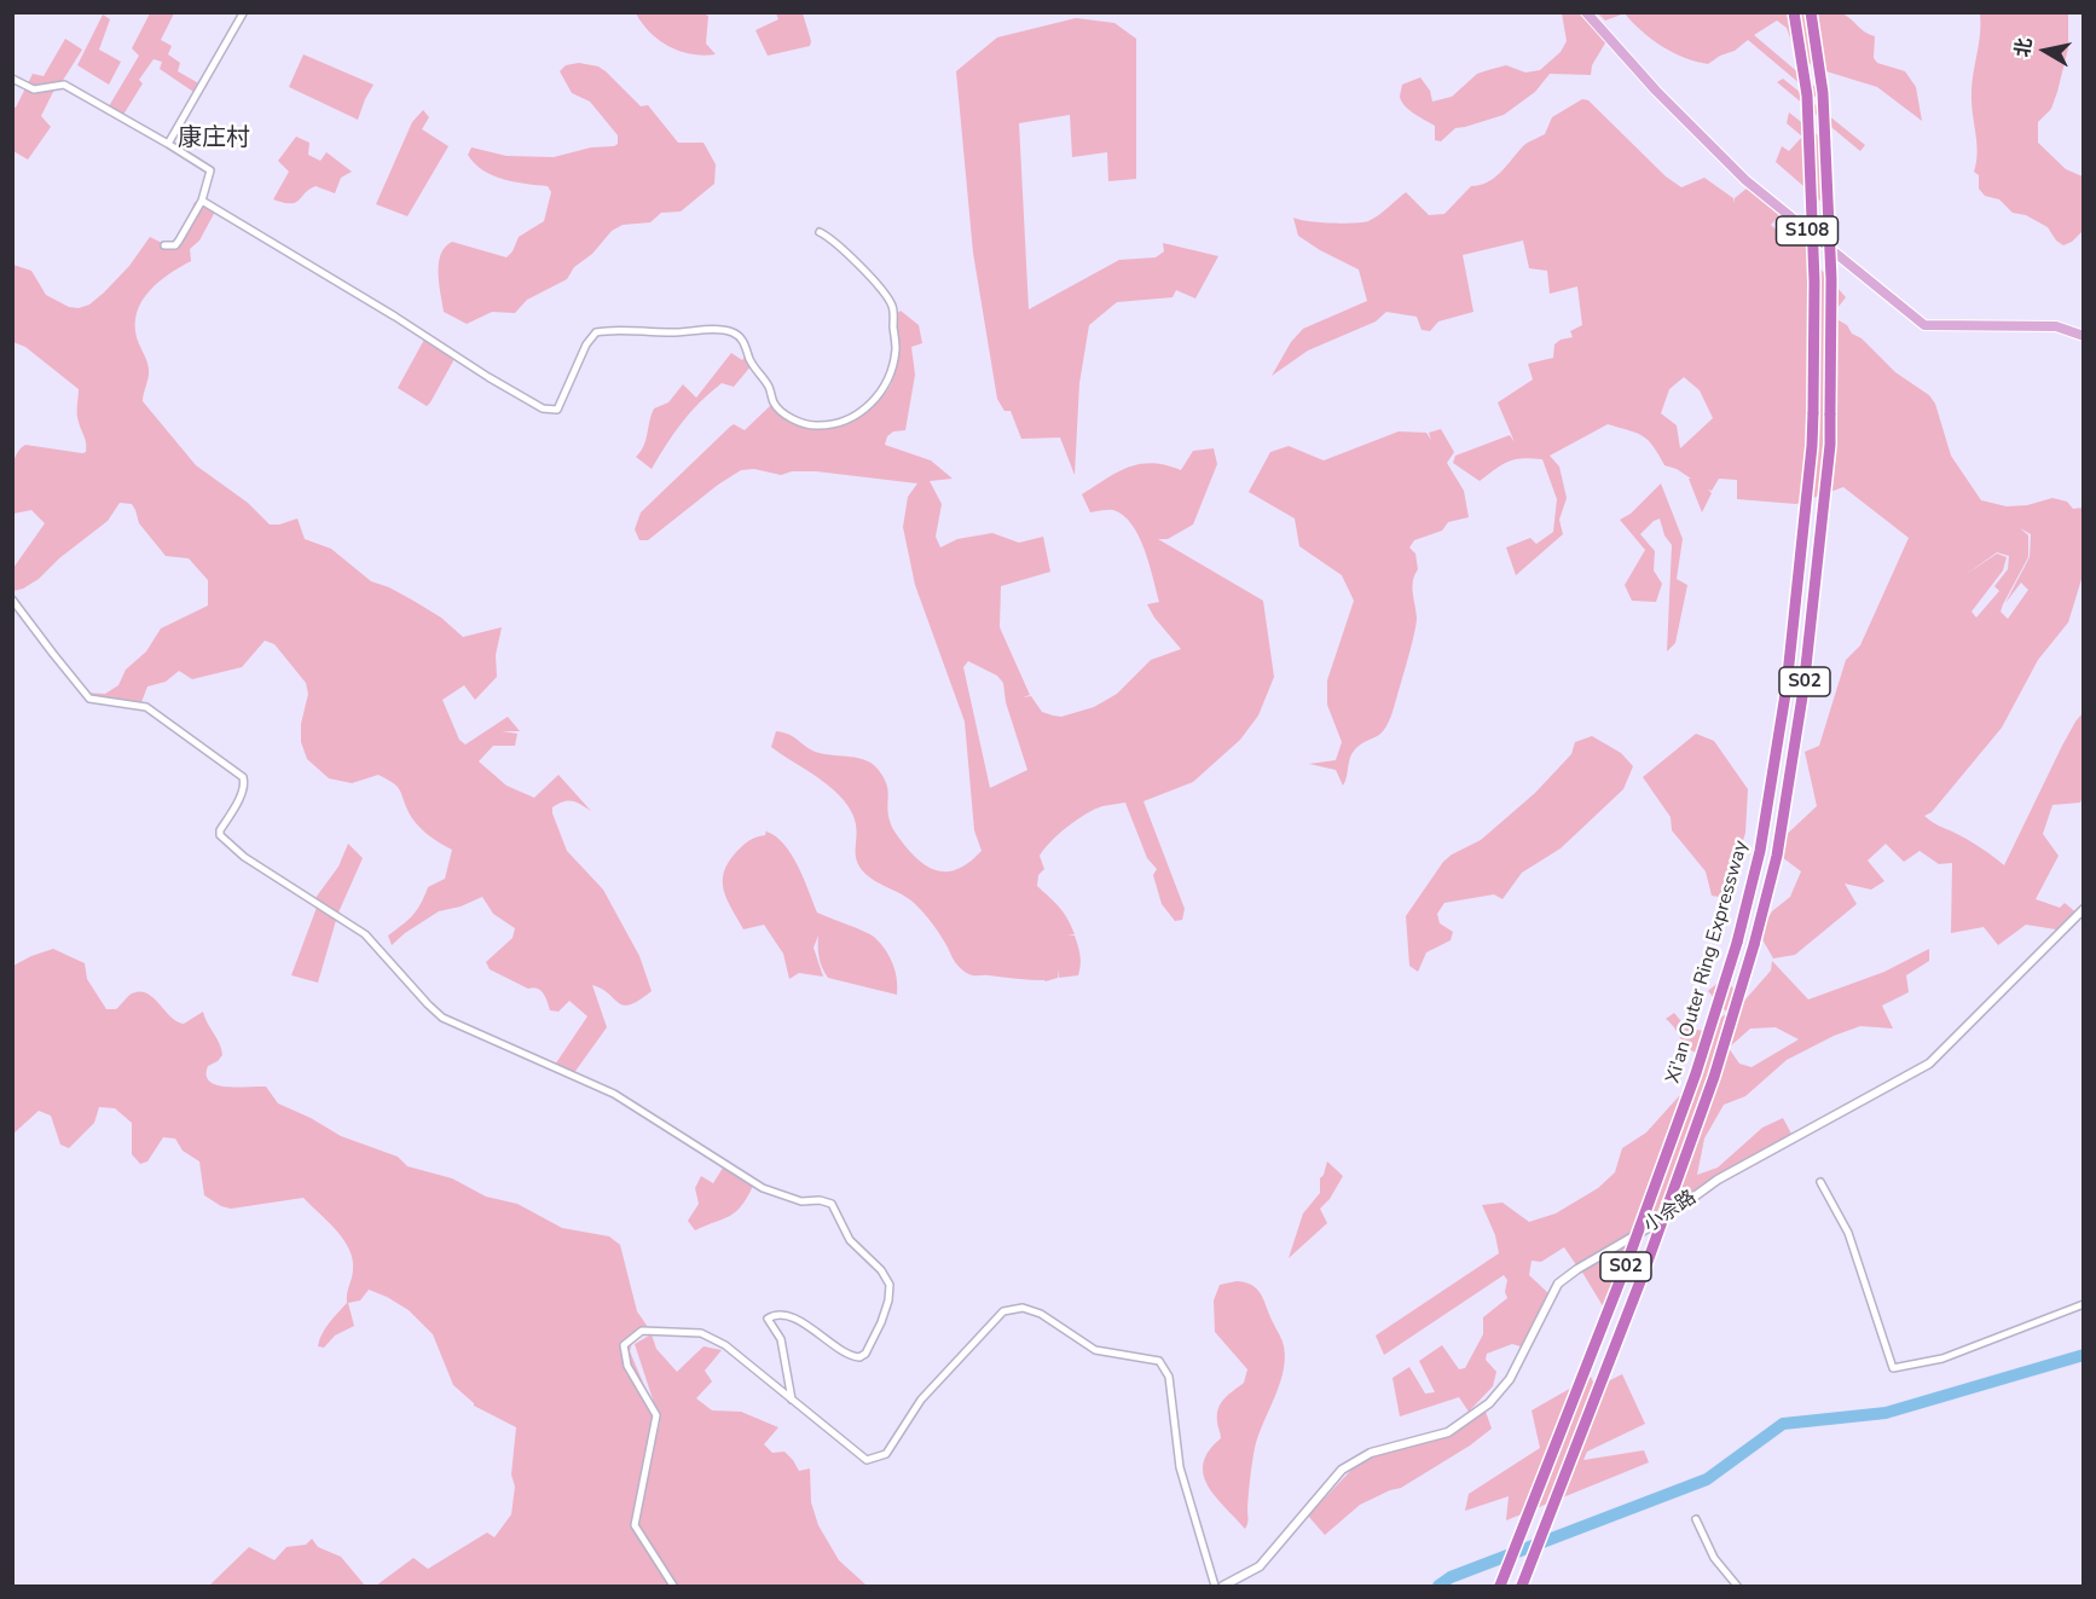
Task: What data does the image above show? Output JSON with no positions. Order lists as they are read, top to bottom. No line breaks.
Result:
{"streets":{"highway":["S02","Xi'an Outer Ring Expressway"],"main road":["S108"],"street":["小佘路"]},"districts":["康庄村"],"north":"left"}
